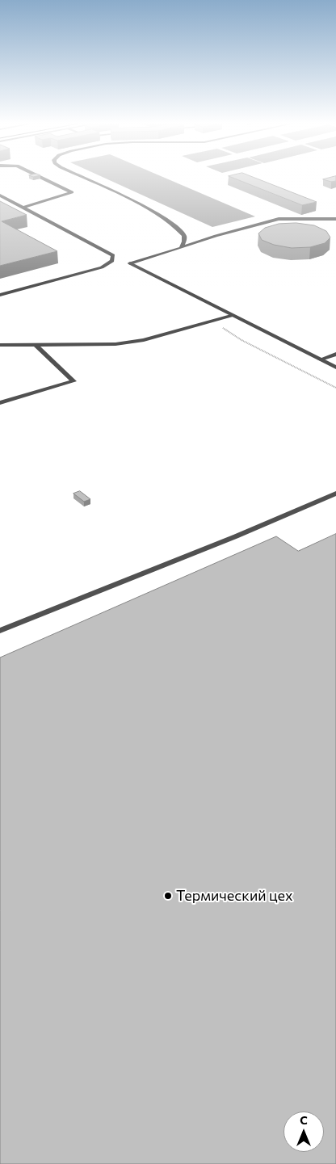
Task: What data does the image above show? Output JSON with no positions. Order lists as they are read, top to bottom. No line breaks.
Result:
{"places":["Термический цех"],"north":"top"}
